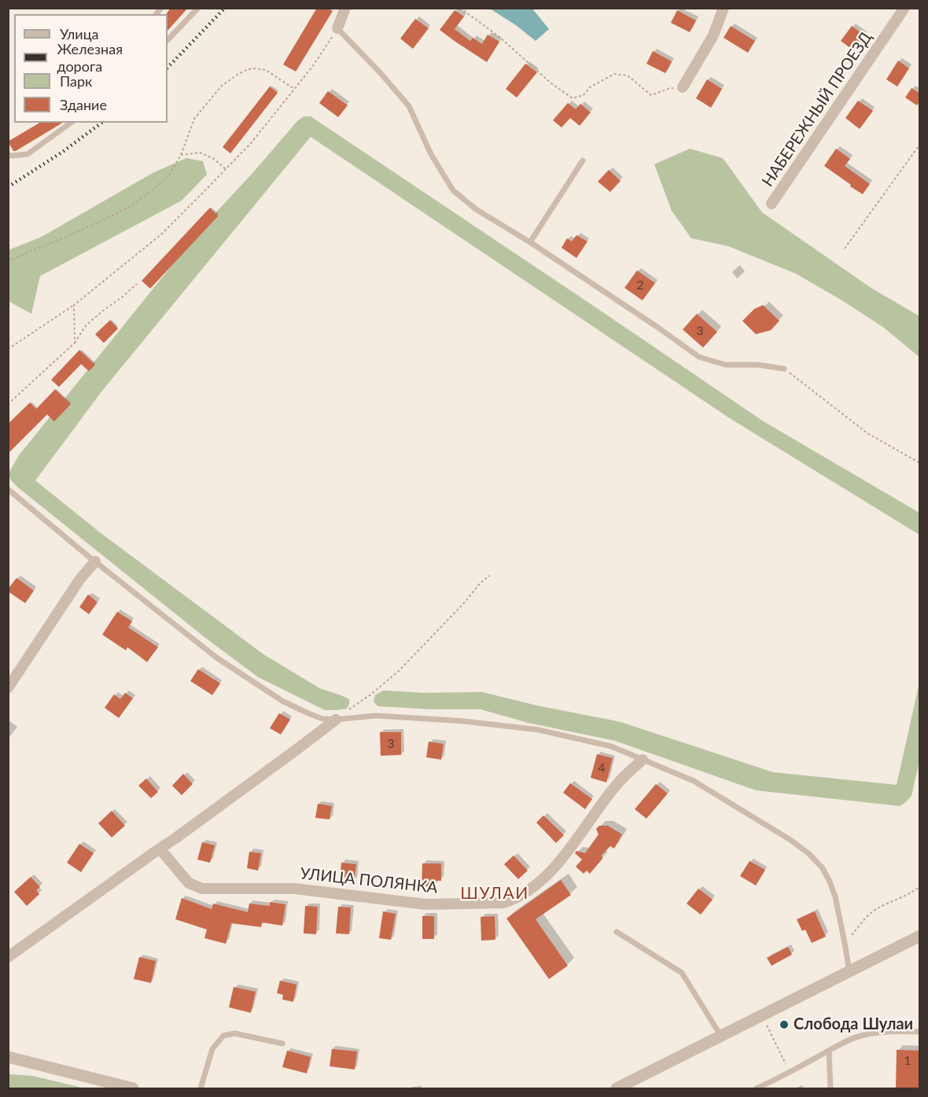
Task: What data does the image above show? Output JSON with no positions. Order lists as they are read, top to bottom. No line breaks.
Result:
{"streets":{"street":["НАБЕРЕЖНЫЙ ПРОЕЗД","УЛИЦА ПОЛЯНКА"]},"districts":["ШУЛАИ"],"places":["Слобода Шулаи"],"house_numbers":["2","3","3","4","1"],"legend":["Улица","Железная дорога","Парк","Здание"]}
